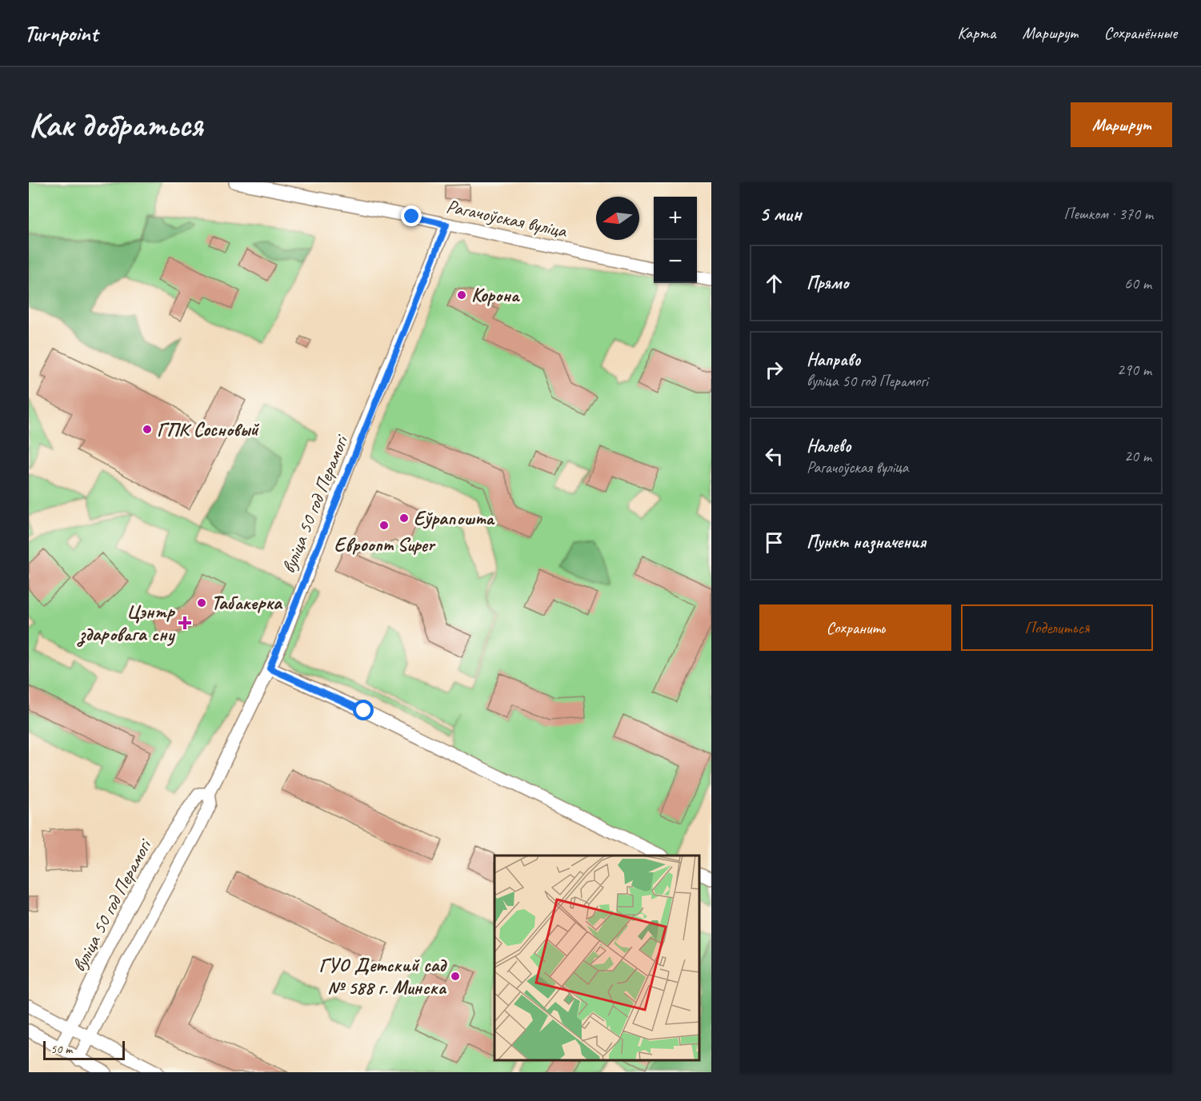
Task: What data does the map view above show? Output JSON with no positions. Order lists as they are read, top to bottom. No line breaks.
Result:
{"streets":{"street":["Рагачоўская вуліца","вуліца 50 год Перамогі"]},"crossings":[["Рагачоўская вуліца","вуліца 50 год Перамогі"]],"places":{"other":["Корона","ГПК Сосновый","Еўрапошта","Евроопт Super","Табакерка","ГУО Детский сад № 588 г. Минска"],"health":["Цэнтр здаровага сну"]},"scale_bar":"50 m","north":"left","page":{"header":"Turnpoint","nav":["Карта","Маршрут","Сохранённые"],"buttons":["Маршрут",["Сохранить","Поделиться"]],"title":"Как добраться","heading":["5 мин","Пешком · 370 m"],"map_buttons":["+","−"],"list":[["Прямо","60 m"],["Направо","вуліца 50 год Перамогі","290 m"],["Налево","Рагачоўская вуліца","20 m"],"Пункт назначения"],"scale":"50 m"}}
